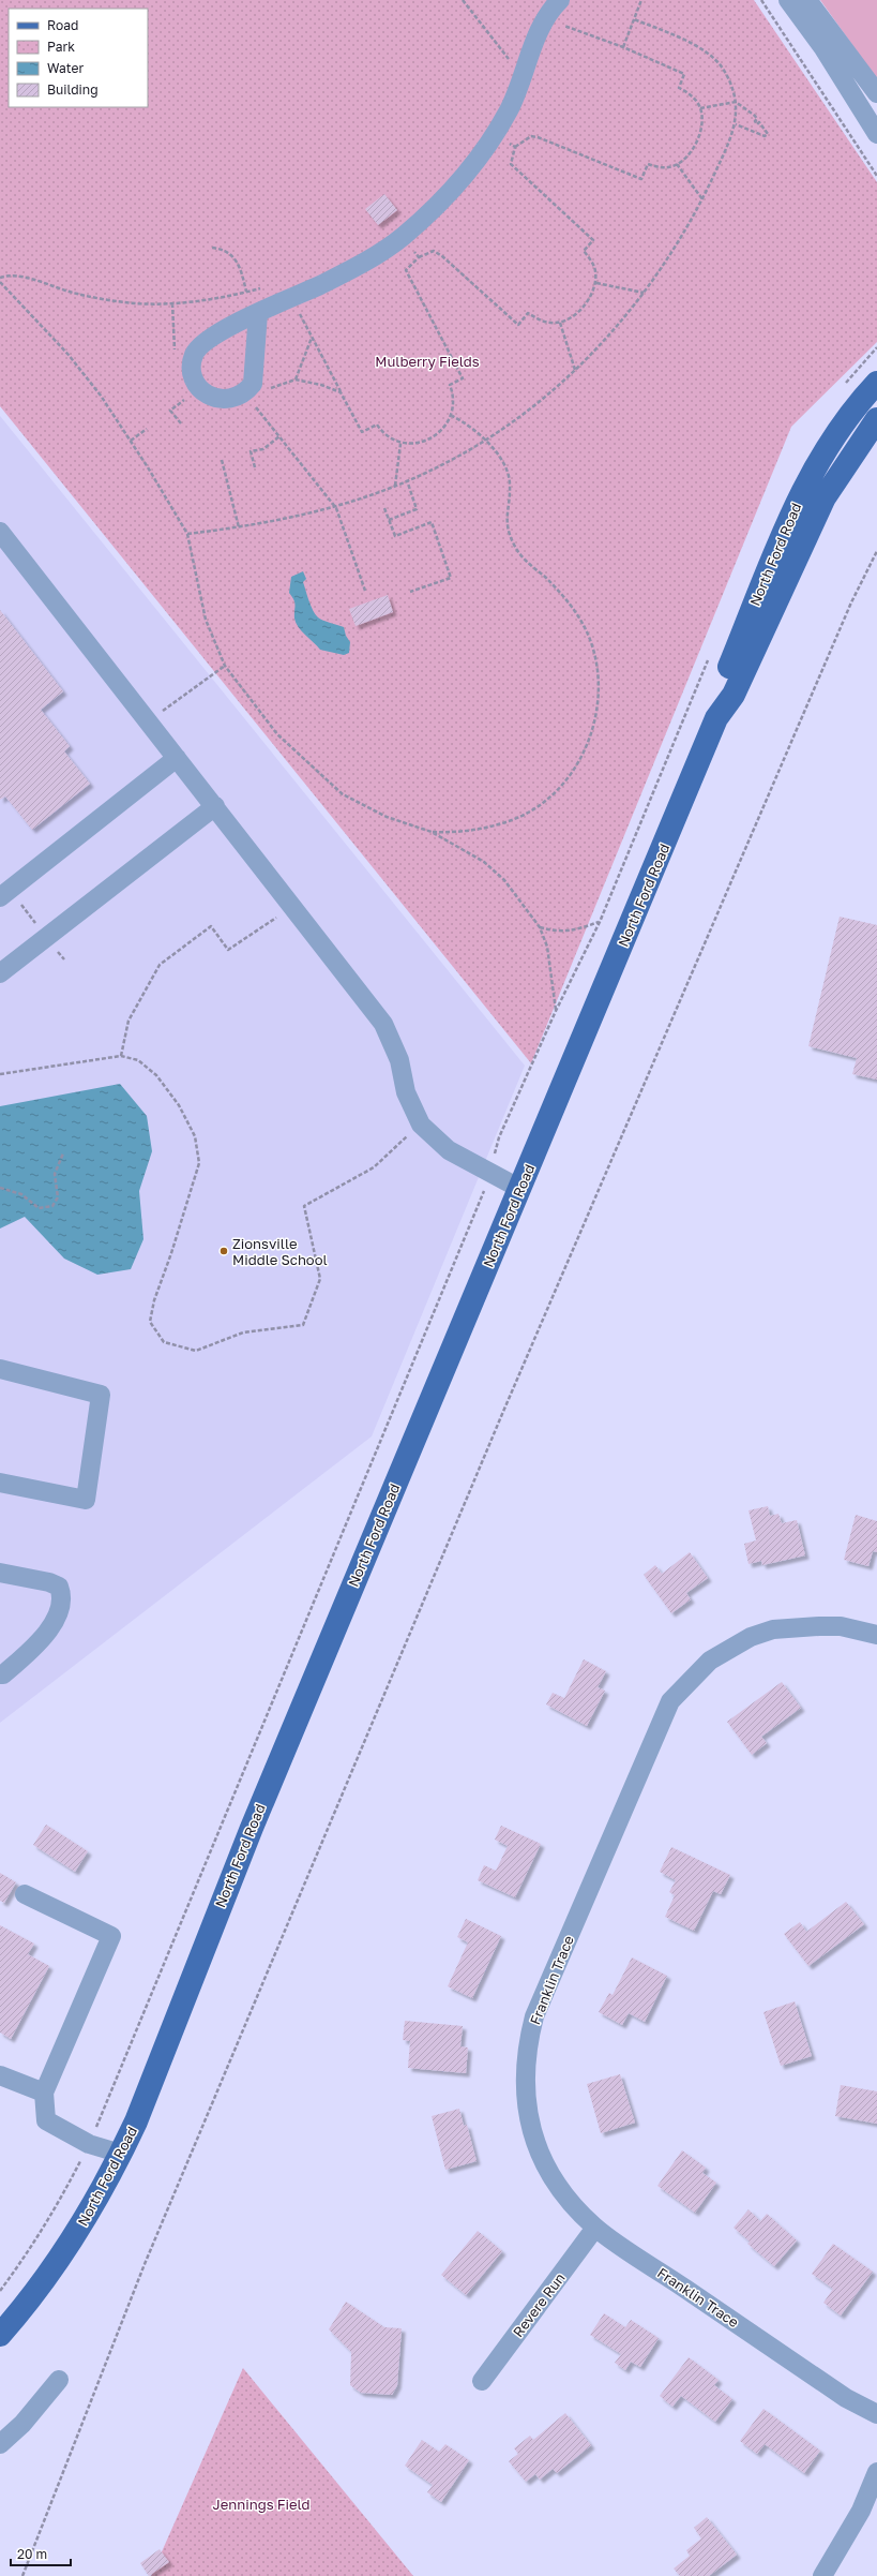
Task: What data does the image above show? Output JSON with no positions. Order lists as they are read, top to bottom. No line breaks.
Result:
{"streets":{"main road":["North Ford Road"],"street":["Franklin Trace","Revere Run"]},"crossings":[["Franklin Trace","Revere Run"]],"parks":["Mulberry Fields","Jennings Field"],"places":["Zionsville Middle School"],"legend":["Road","Park","Water","Building"],"scale_bar":"20 m"}
